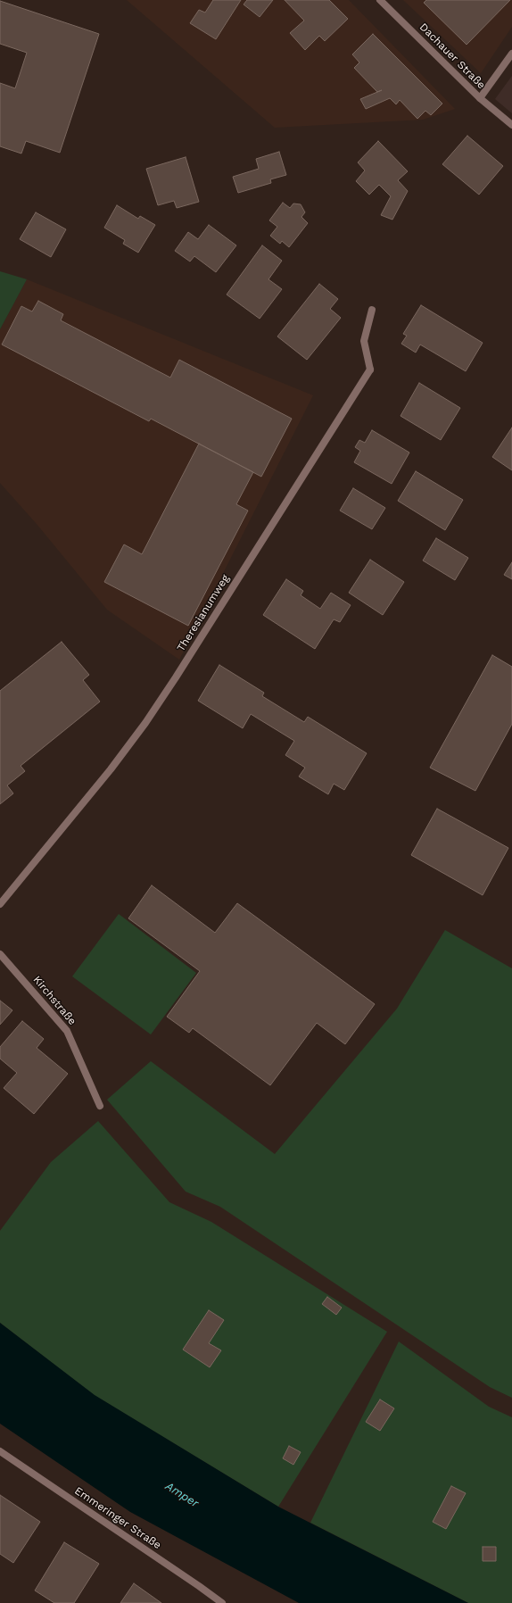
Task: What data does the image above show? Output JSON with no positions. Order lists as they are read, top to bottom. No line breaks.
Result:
{"streets":{"street":["Dachauer Straße","Theresianumweg","Kirchstraße","Emmeringer Straße"]},"water":["Amper"]}
